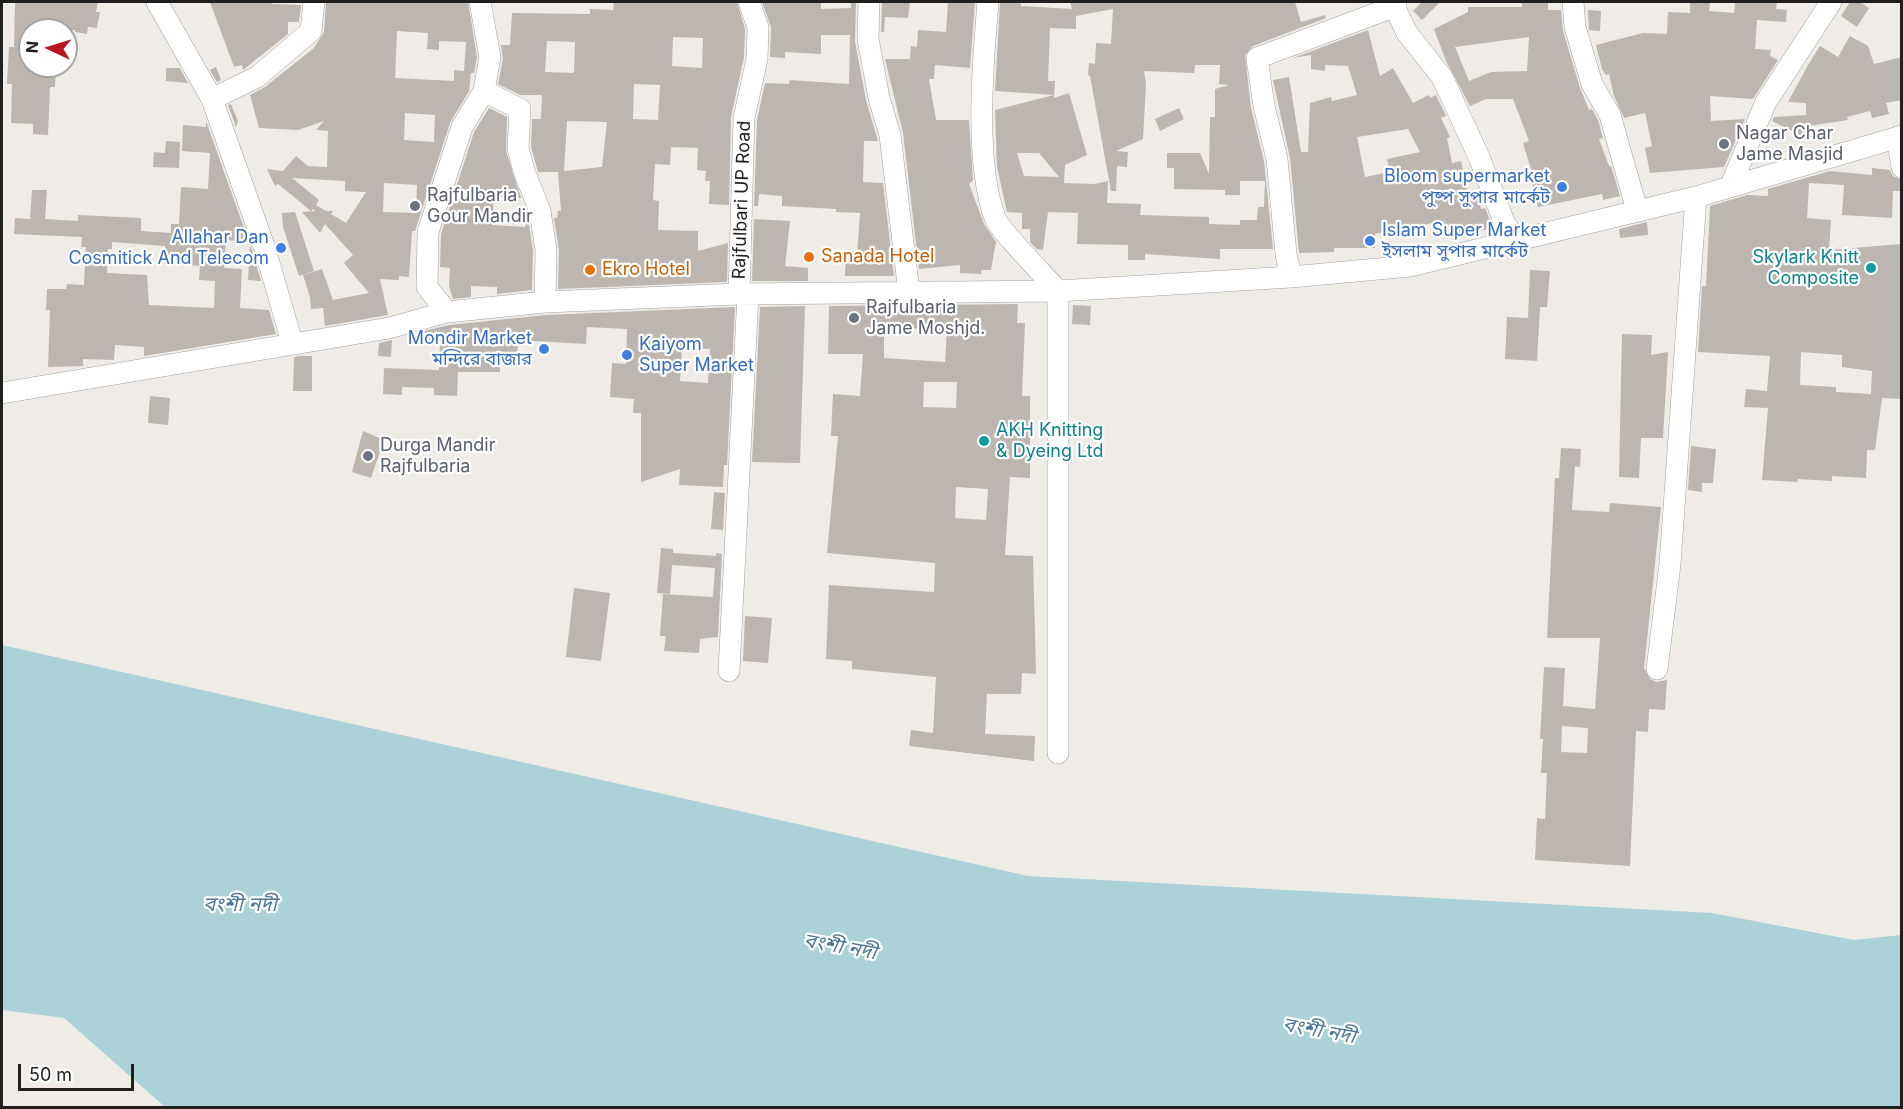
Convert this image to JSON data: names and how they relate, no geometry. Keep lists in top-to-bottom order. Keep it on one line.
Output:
{"streets":{"street":["Rajfulbari UP Road"]},"water":["বংশী নদী"],"places":["Nagar Char Jame Masjid","Bloom supermarket পুষ্প সুপার মার্কেট","Rajfulbaria Gour Mandir","Islam Super Market ইসলাম সুপার মার্কেট","Allahar Dan Cosmitick And Telecom","Sanada Hotel","Skylark Knitt Composite","Ekro Hotel","Rajfulbaria Jame Moshjd.","Mondir Market মন্দিরে বাজার","Kaiyom Super Market","AKH Knitting & Dyeing Ltd","Durga Mandir Rajfulbaria"],"scale_bar":"50 m","north":"left"}
